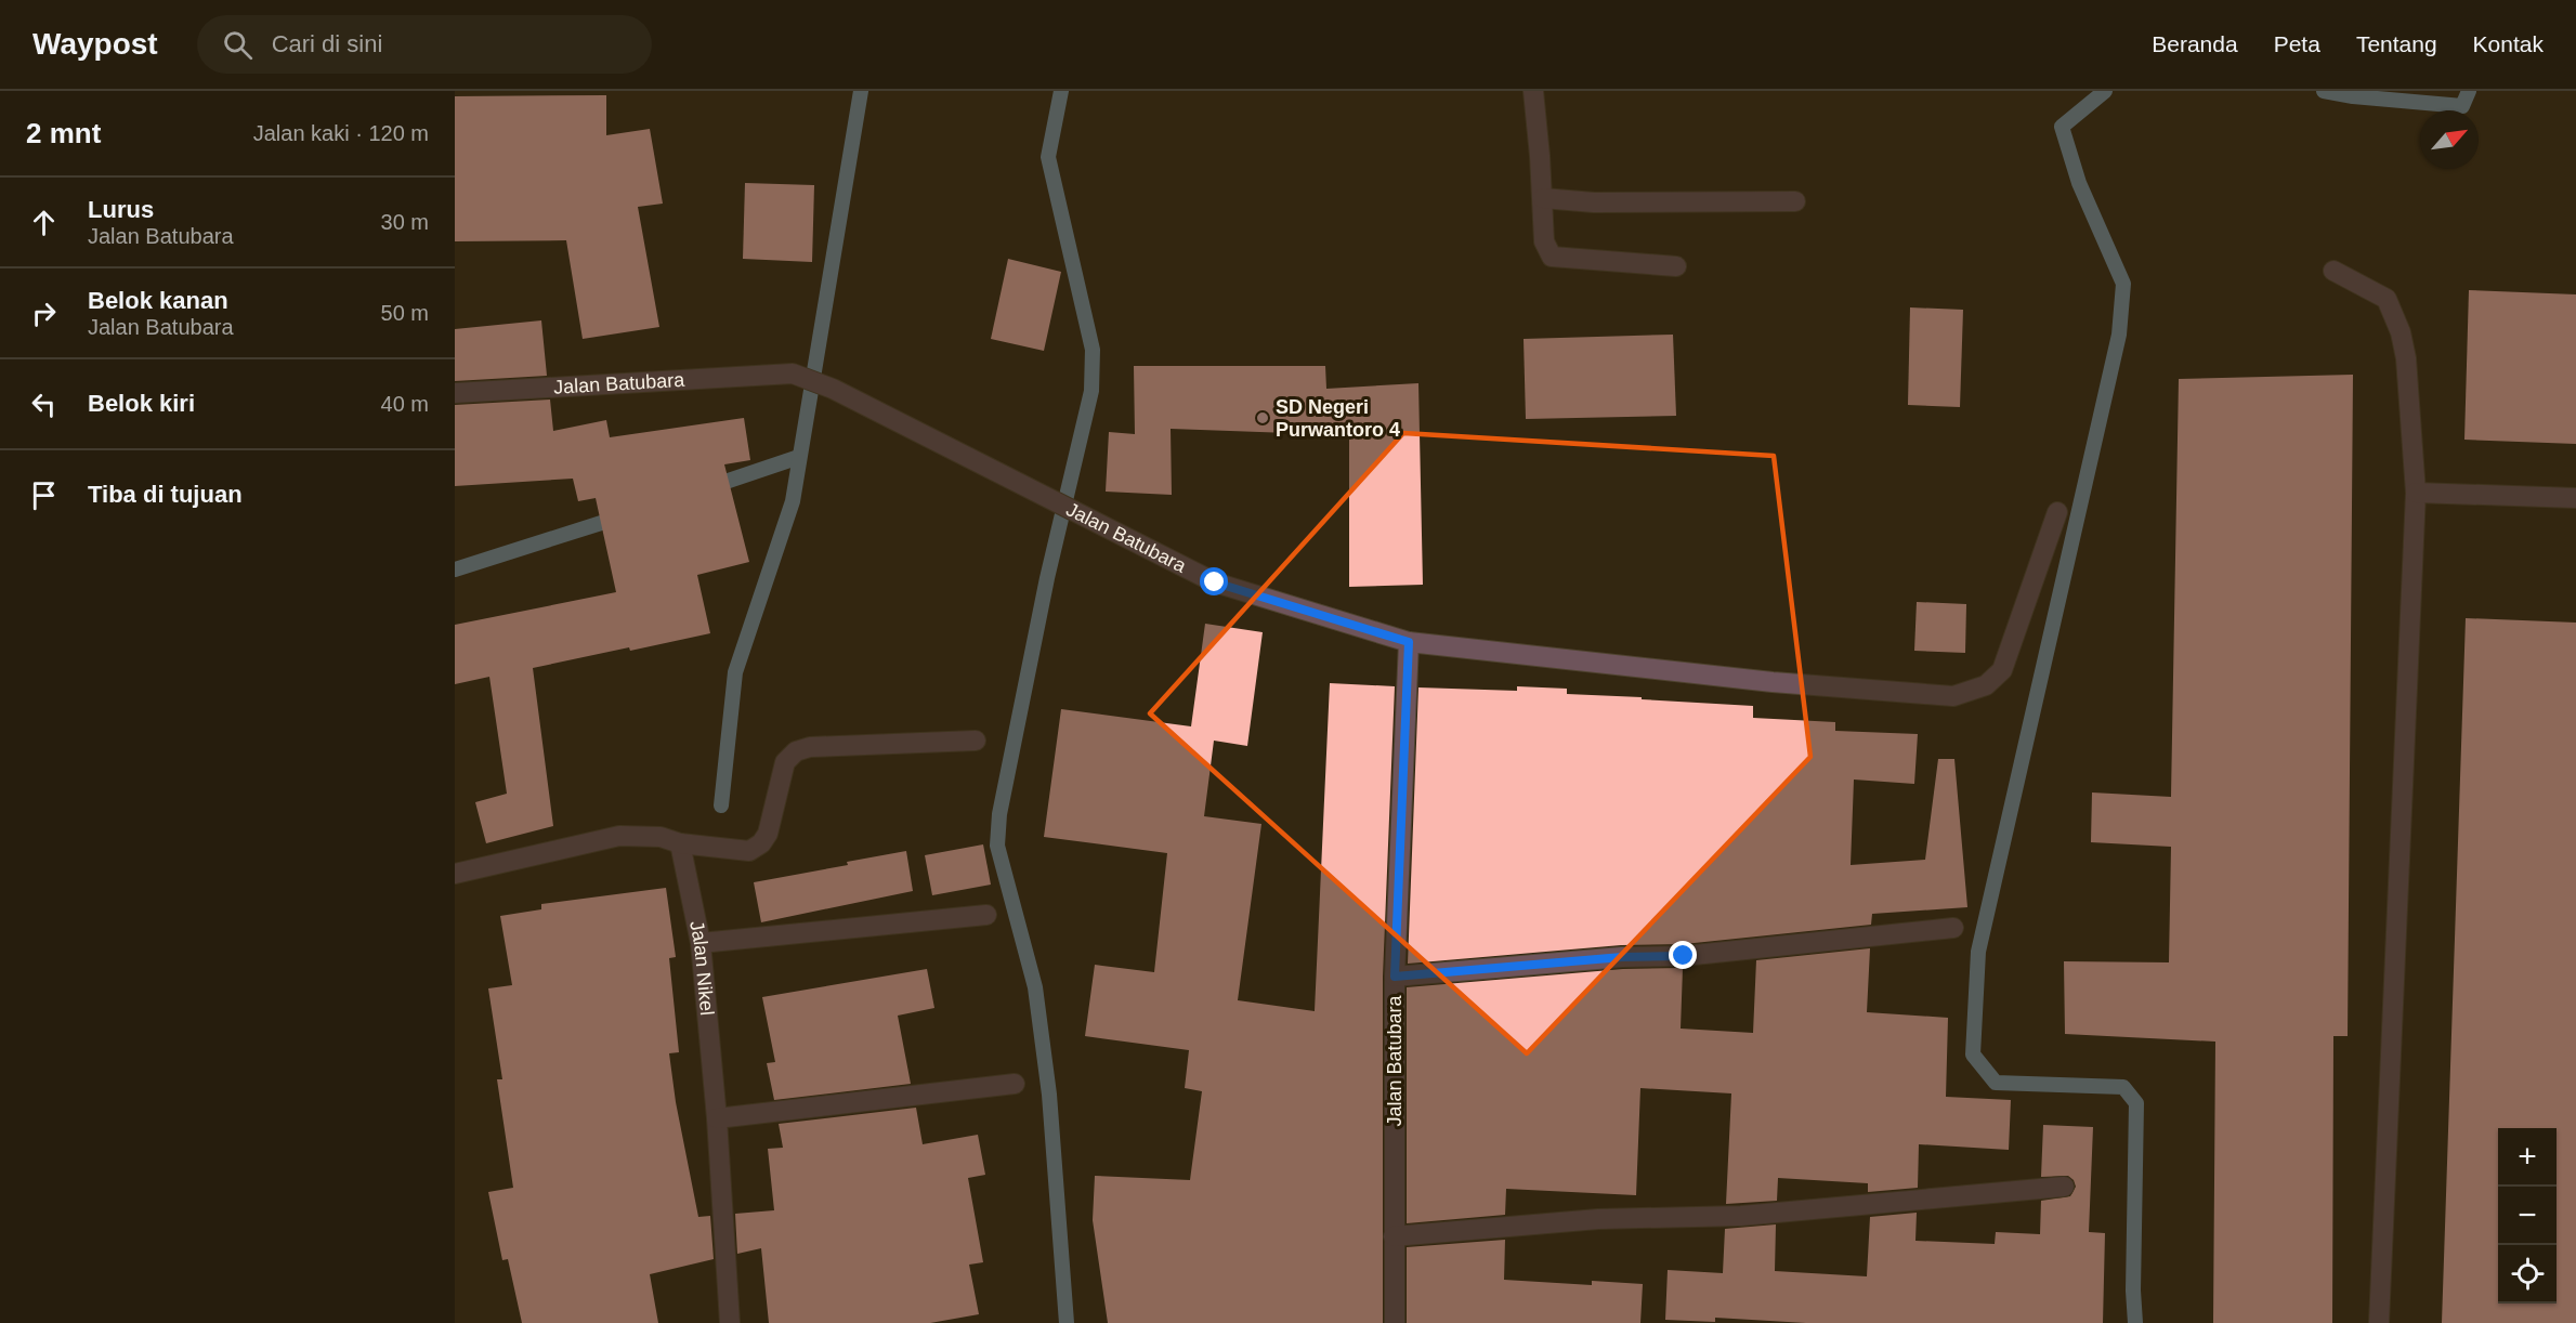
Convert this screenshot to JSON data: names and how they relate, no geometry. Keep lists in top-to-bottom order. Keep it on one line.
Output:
{"streets":{"street":["Jalan Batubara","Jalan Nikel"]},"places":["SD Negeri Purwantoro 4"],"north":"top right","page":{"header":"Waypost","search":"Cari di sini","nav":["Beranda","Peta","Tentang","Kontak"],"heading":["2 mnt","Jalan kaki · 120 m"],"list":[["Lurus","Jalan Batubara","30 m"],["Belok kanan","Jalan Batubara","50 m"],["Belok kiri","40 m"],"Tiba di tujuan"],"map_buttons":["+","−"]}}
